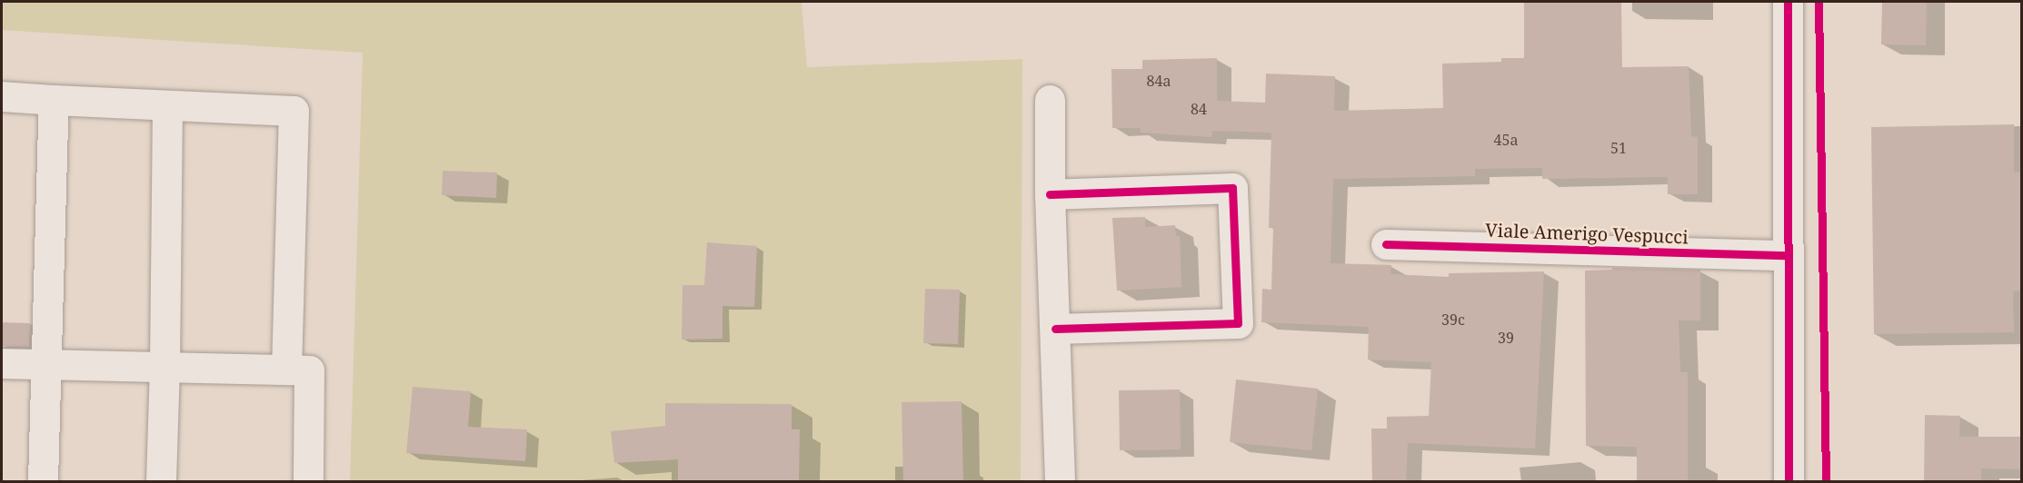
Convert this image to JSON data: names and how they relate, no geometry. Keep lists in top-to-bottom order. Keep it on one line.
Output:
{"streets":{"street":["Viale Amerigo Vespucci"]},"house_numbers":["84a","84","45a","51","39c","39"]}
